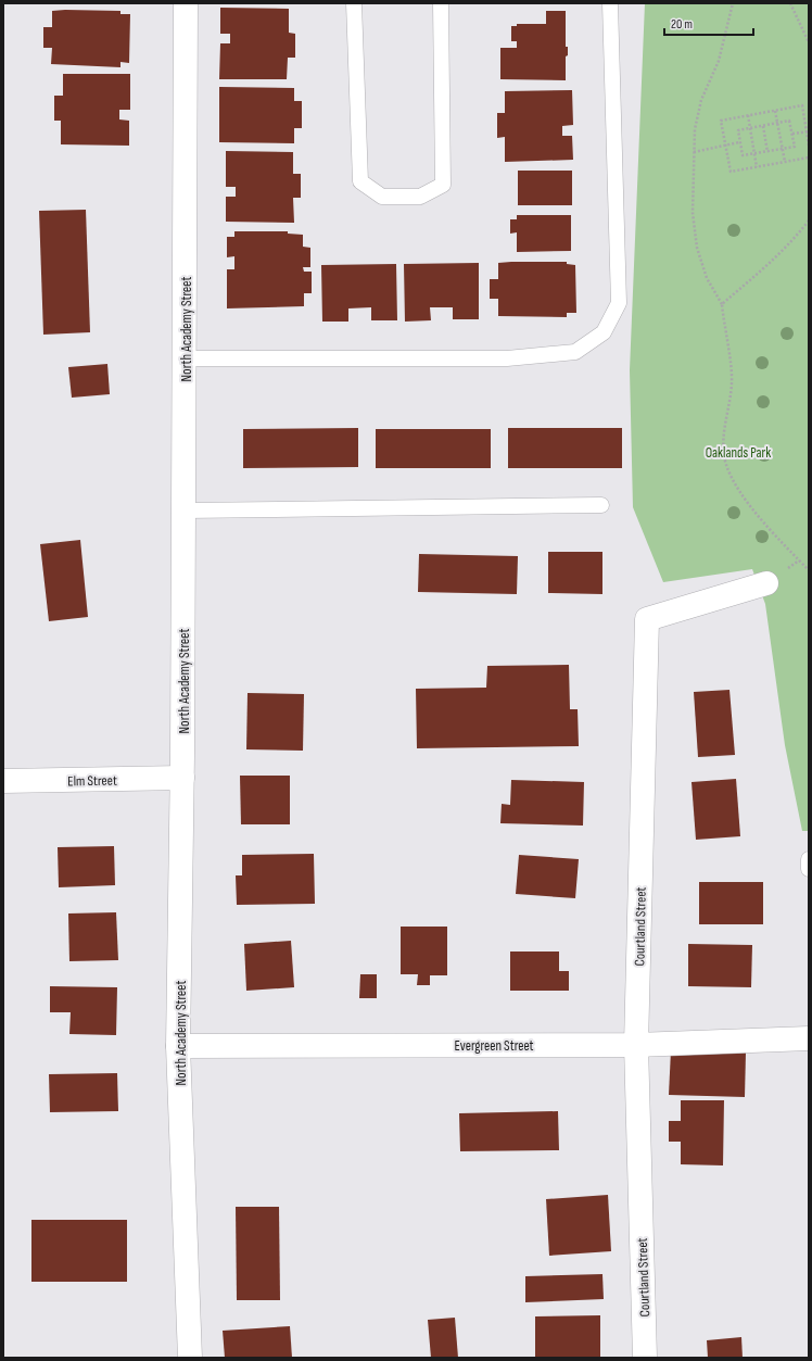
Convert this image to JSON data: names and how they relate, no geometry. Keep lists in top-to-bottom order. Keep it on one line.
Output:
{"streets":{"street":["North Academy Street","Elm Street","Courtland Street","Evergreen Street"]},"crossings":[["North Academy Street","Elm Street"],["North Academy Street","Evergreen Street"],["Courtland Street","Evergreen Street"]],"parks":["Oaklands Park"],"scale_bar":"20 m"}
